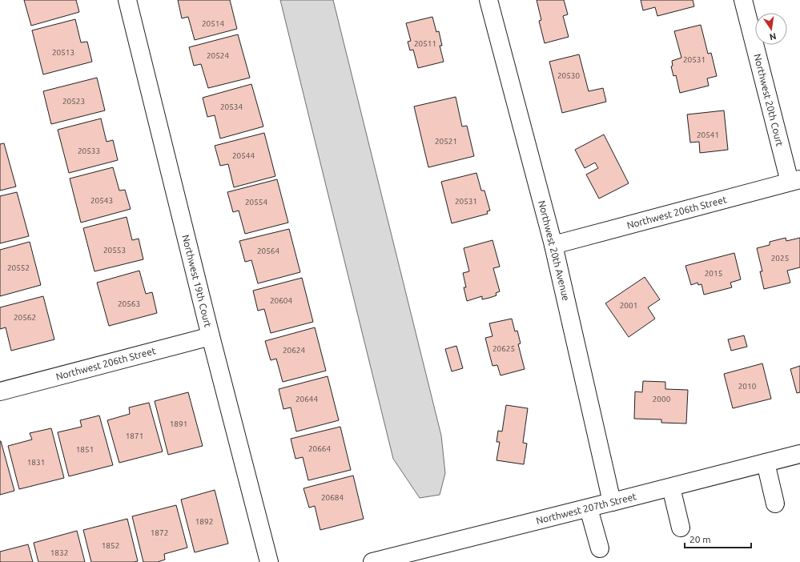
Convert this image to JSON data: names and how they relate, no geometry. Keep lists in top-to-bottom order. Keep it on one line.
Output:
{"streets":{"street":["Northwest 20th Court","Northwest 206th Street","Northwest 20th Avenue","Northwest 19th Court","Northwest 207th Street"]},"crossings":[["Northwest 20th Court","Northwest 206th Street"],["Northwest 206th Street","Northwest 20th Avenue"],["Northwest 206th Street","Northwest 19th Court"],["Northwest 20th Avenue","Northwest 207th Street"]],"house_numbers":["20514","20511","20513","20524","20531","20530","20523","20534","20541","20521","20533","20544","20543","20531","20554","20553","20564","2025","20552","2015","20604","20563","2001","20562","20625","20624","2010","20644","2000","1891","1871","20664","1851","1831","20684","1892","1872","1852","1832"],"scale_bar":"20 m","north":"bottom"}
